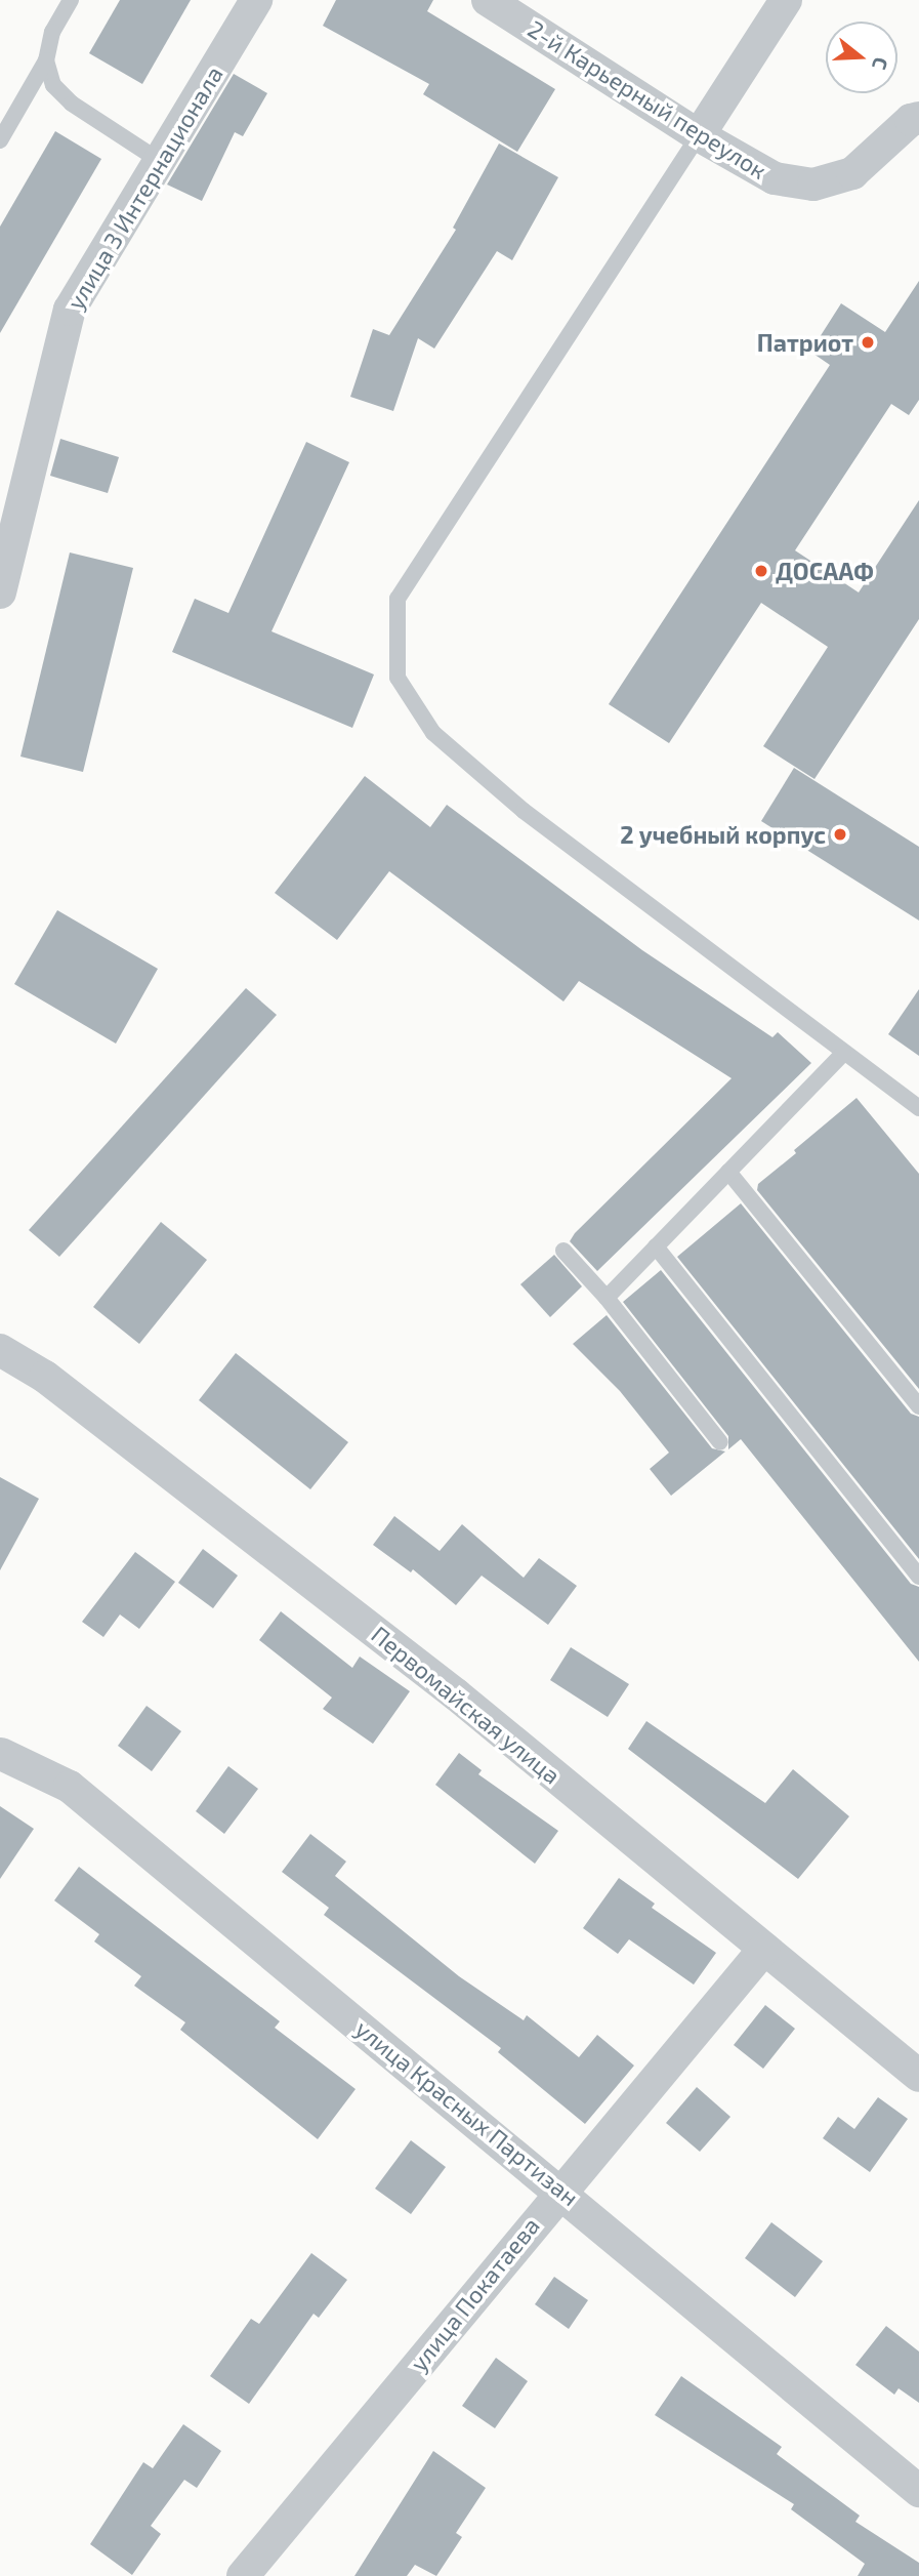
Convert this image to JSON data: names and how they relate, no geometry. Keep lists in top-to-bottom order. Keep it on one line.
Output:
{"streets":{"street":["2-й Карьерный переулок","улица 3 Интернационала","Первомайская улица","улица Красных Партизан","улица Покатаева"]},"crossings":[["Первомайская улица","улица Покатаева"],["улица Красных Партизан","улица Покатаева"]],"places":["Патриот","ДОСААФ","2 учебный корпус"],"north":"right"}
